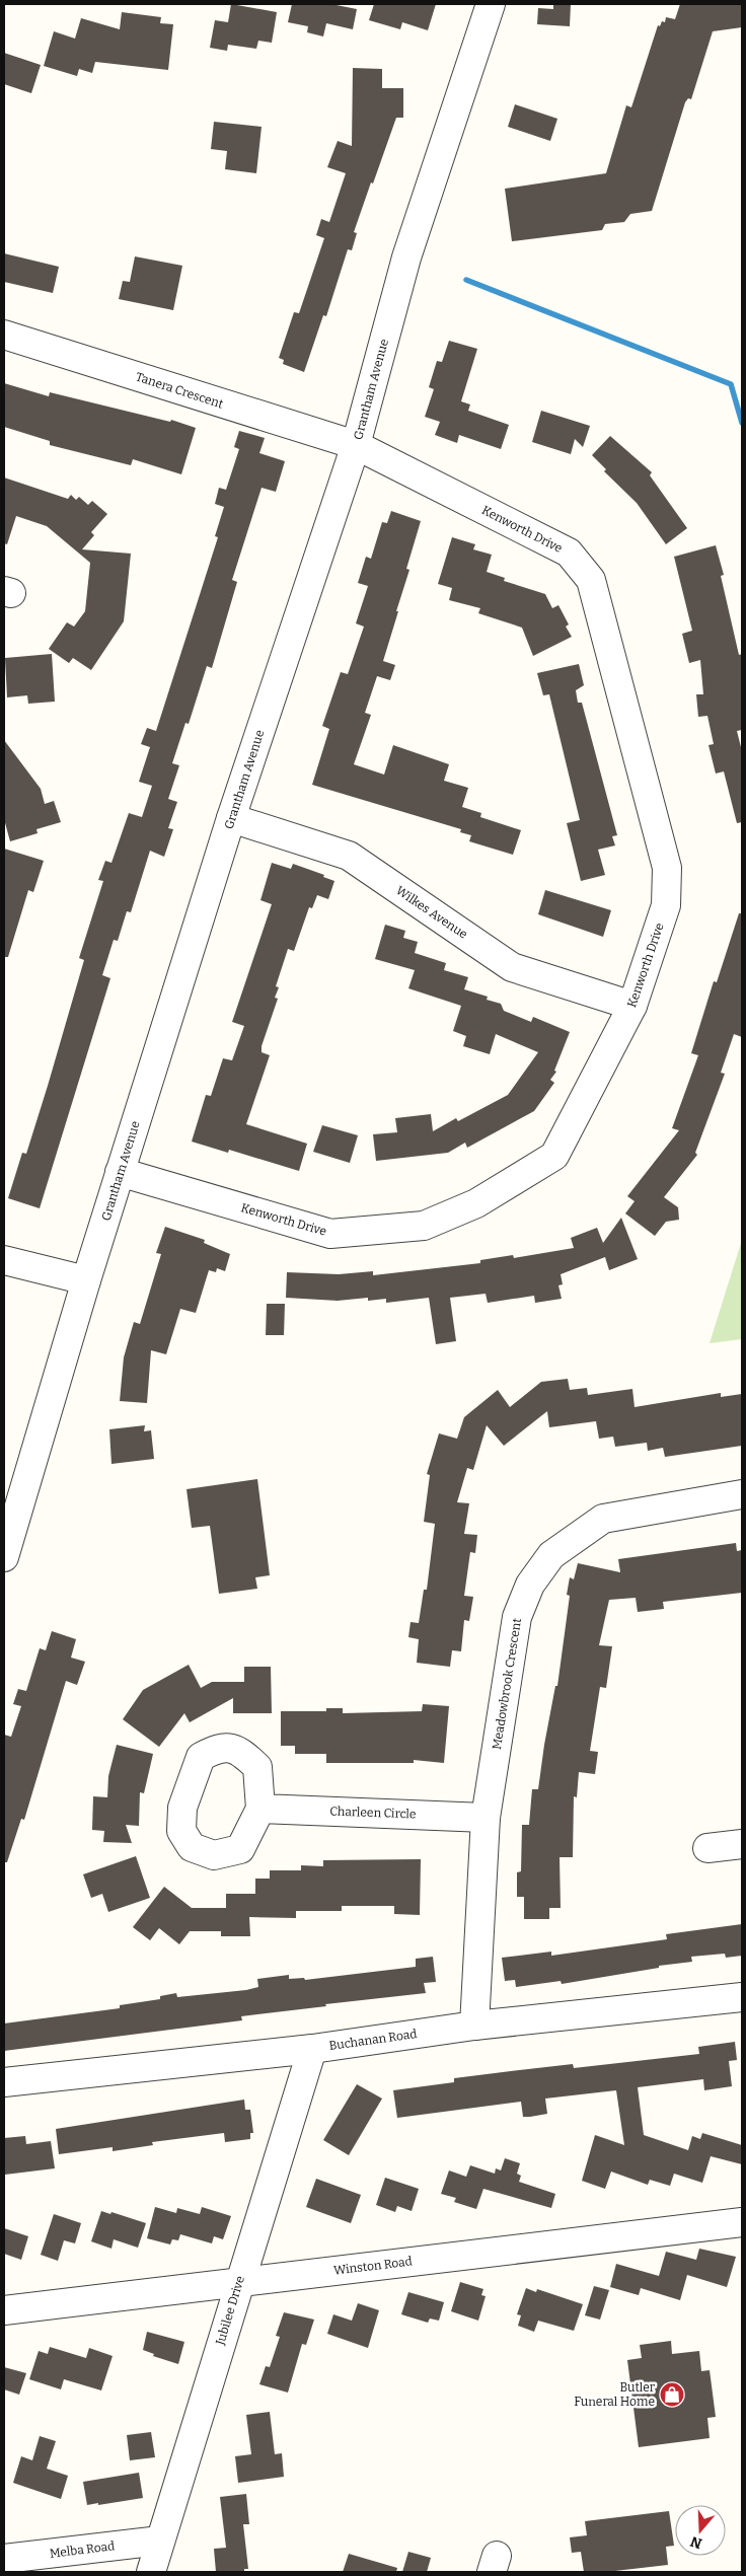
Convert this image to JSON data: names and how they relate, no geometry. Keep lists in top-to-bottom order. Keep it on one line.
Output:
{"streets":{"street":["Grantham Avenue","Tanera Crescent","Kenworth Drive","Wilkes Avenue","Meadowbrook Crescent","Charleen Circle","Buchanan Road","Winston Road","Jubilee Drive","Melba Road"]},"crossings":[["Grantham Avenue","Tanera Crescent"],["Grantham Avenue","Kenworth Drive"],["Grantham Avenue","Wilkes Avenue"],["Tanera Crescent","Kenworth Drive"],["Kenworth Drive","Wilkes Avenue"],["Meadowbrook Crescent","Charleen Circle"],["Meadowbrook Crescent","Buchanan Road"],["Buchanan Road","Jubilee Drive"],["Winston Road","Jubilee Drive"],["Jubilee Drive","Melba Road"]],"places":{"shop":["Butler Funeral Home"]},"north":"bottom"}
